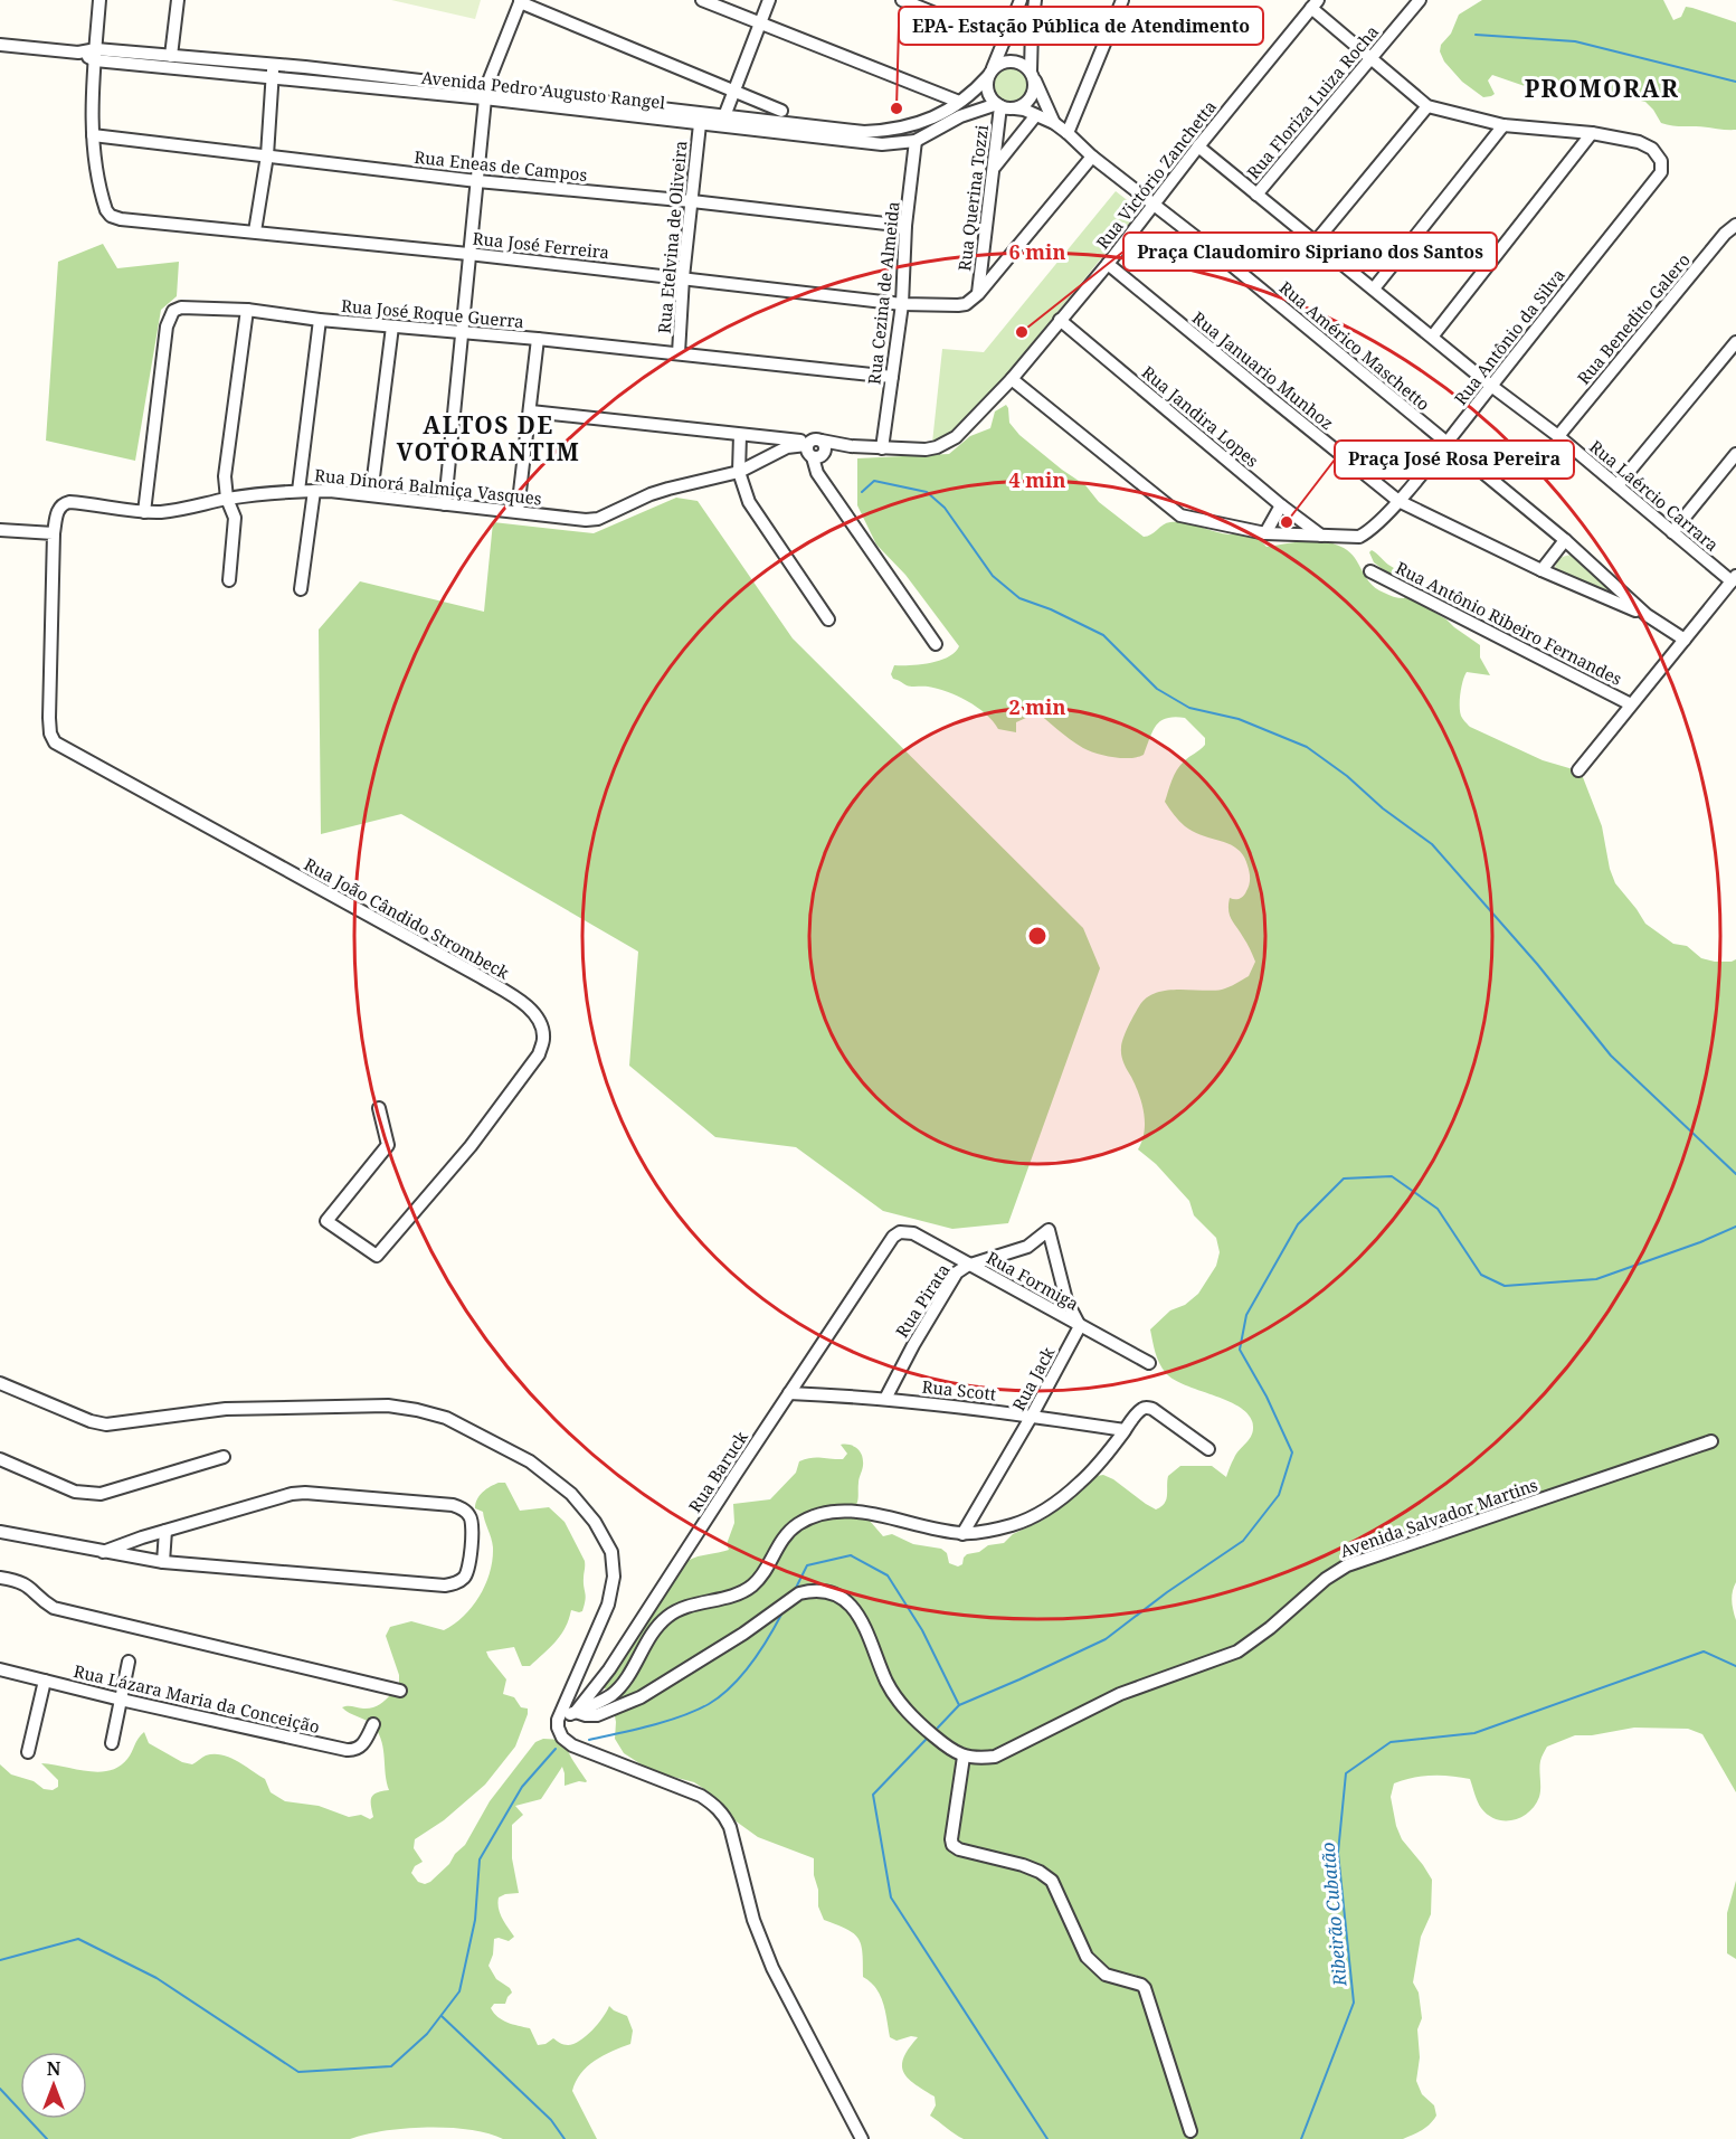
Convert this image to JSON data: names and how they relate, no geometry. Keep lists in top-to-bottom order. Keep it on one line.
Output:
{"streets":{"street":["Avenida Pedro Augusto Rangel","Rua Floriza Luiza Rocha","Rua Eneas de Campos","Rua Victório Zanchetta","Rua Querina Tozzi","Rua Etelvina de Oliveira","Rua José Ferreira","Rua Cezina de Almeida","Rua José Roque Guerra","Rua Benedito Galero","Rua Antônio da Silva","Rua Américo Maschetto","Rua Januario Munhoz","Rua Jandira Lopes","Rua Dinorá Balmiça Vasques","Rua Laércio Carrara","Rua Antônio Ribeiro Fernandes","Rua João Cândido Strombeck","Rua Formiga","Rua Pirata","Rua Jack","Rua Scott","Rua Baruck","Avenida Salvador Martins","Rua Lázara Maria da Conceição"]},"crossings":[["Avenida Pedro Augusto Rangel","Rua Querina Tozzi"],["Avenida Pedro Augusto Rangel","Rua Etelvina de Oliveira"],["Avenida Pedro Augusto Rangel","Rua Cezina de Almeida"],["Avenida Pedro Augusto Rangel","Rua Américo Maschetto"],["Rua Floriza Luiza Rocha","Rua Laércio Carrara"],["Rua Eneas de Campos","Rua Etelvina de Oliveira"],["Rua Eneas de Campos","Rua José Ferreira"],["Rua Eneas de Campos","Rua Cezina de Almeida"],["Rua Victório Zanchetta","Rua Cezina de Almeida"],["Rua Victório Zanchetta","Rua Américo Maschetto"],["Rua Victório Zanchetta","Rua Januario Munhoz"],["Rua Victório Zanchetta","Rua Jandira Lopes"],["Rua Victório Zanchetta","Rua Dinorá Balmiça Vasques"],["Rua Victório Zanchetta","Rua Laércio Carrara"],["Rua Querina Tozzi","Rua José Ferreira"],["Rua Querina Tozzi","Rua Américo Maschetto"],["Rua Etelvina de Oliveira","Rua José Ferreira"],["Rua Etelvina de Oliveira","Rua José Roque Guerra"],["Rua José Ferreira","Rua Cezina de Almeida"],["Rua Cezina de Almeida","Rua José Roque Guerra"],["Rua José Roque Guerra","Rua Dinorá Balmiça Vasques"],["Rua Benedito Galero","Rua Laércio Carrara"],["Rua Antônio da Silva","Rua Américo Maschetto"],["Rua Antônio da Silva","Rua Januario Munhoz"],["Rua Antônio da Silva","Rua Jandira Lopes"],["Rua Antônio da Silva","Rua Laércio Carrara"],["Rua Américo Maschetto","Rua Januario Munhoz"],["Rua Dinorá Balmiça Vasques","Rua João Cândido Strombeck"],["Rua Formiga","Rua Pirata"],["Rua Formiga","Rua Jack"],["Rua Formiga","Rua Baruck"],["Rua Pirata","Rua Jack"],["Rua Pirata","Rua Scott"],["Rua Jack","Rua Scott"],["Rua Scott","Rua Baruck"]],"districts":["PROMORAR","ALTOS DE VOTORANTIM"],"water":["Ribeirão Cubatão"],"places":["EPA- Estação Pública de Atendimento","Praça Claudomiro Sipriano dos Santos","Praça José Rosa Pereira"],"north":"top","rings":["6 min","4 min","2 min"]}
